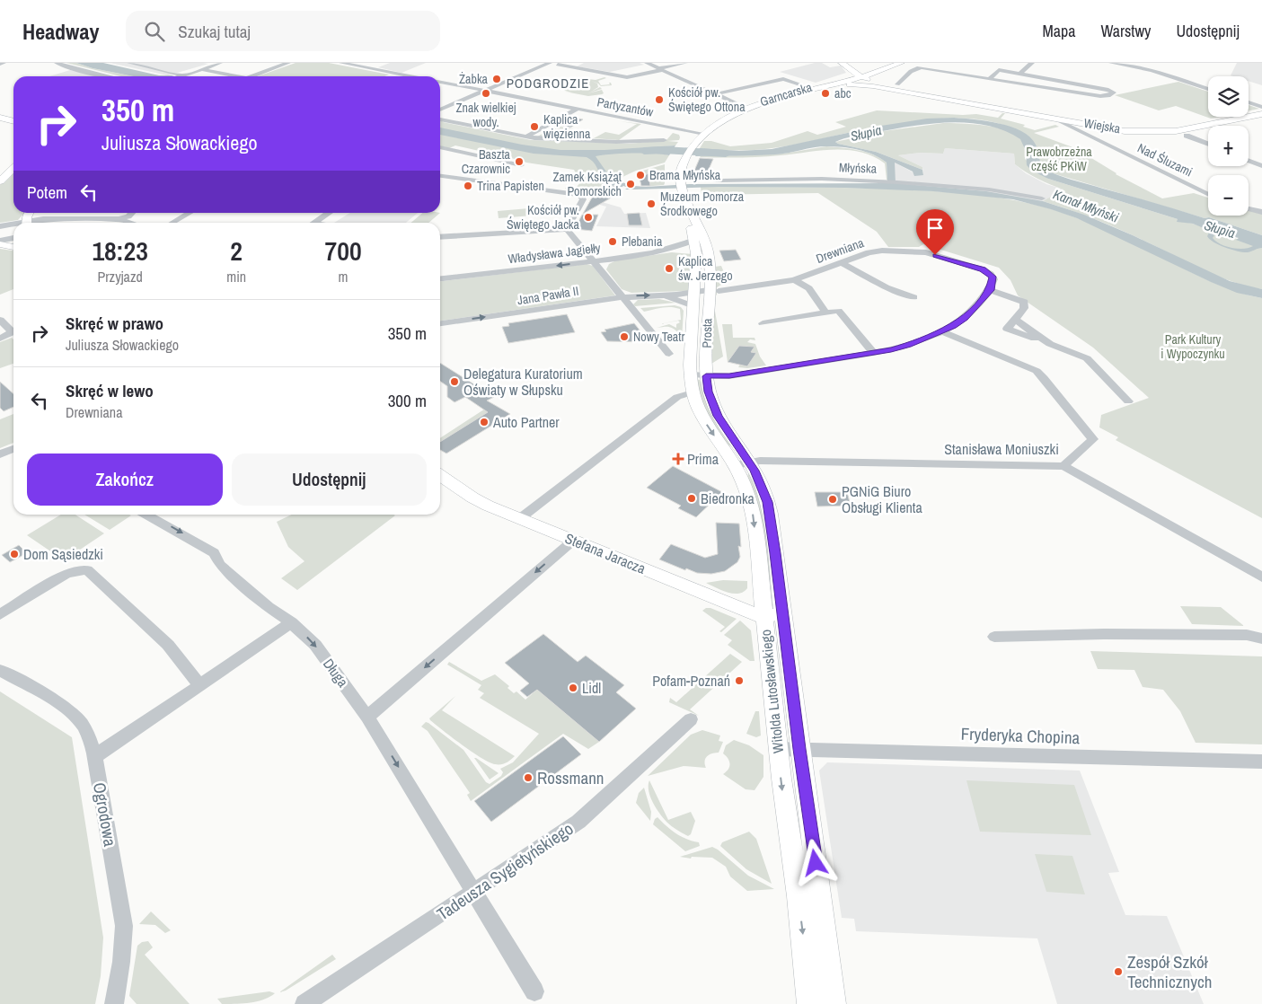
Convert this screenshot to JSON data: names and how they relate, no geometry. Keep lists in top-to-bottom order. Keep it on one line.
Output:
{"streets":{"main road":["Garncarska","Wiejska","Prosta","Stefana Jaracza","Witolda Lutosławskiego"],"street":["Partyzantów","Nad Śluzami","Młyńska","Drewniana","Władysława Jagiełły","Jana Pawła II","Stanisława Moniuszki","Długa","Fryderyka Chopina","Ogrodowa","Tadeusza Sygietyńskiego"]},"crossings":[["Garncarska","Partyzantów"],["Garncarska","Wiejska"],["Wiejska","Nad Śluzami"],["Młyńska","Prosta"],["Drewniana","Jana Pawła II"],["Drewniana","Prosta"],["Władysława Jagiełły","Prosta"],["Jana Pawła II","Prosta"],["Prosta","Witolda Lutosławskiego"],["Stanisława Moniuszki","Witolda Lutosławskiego"],["Stefana Jaracza","Witolda Lutosławskiego"],["Długa","Tadeusza Sygietyńskiego"],["Witolda Lutosławskiego","Fryderyka Chopina"]],"one_way":["Długa"],"districts":["PODGRODZIE"],"water":["Słupia","Kanał Młyński"],"parks":["Prawobrzeżna część PKiW","Park Kultury i Wypoczynku"],"places":{"other":["Żabka","Znak wielkiej wody.","abc","Kościół pw. Świętego Ottona","Kaplica więzienna","Baszta Czarownic","Brama Młyńska","Zamek Książąt Pomorskich","Trina Papisten","Muzeum Pomorza Środkowego","Kościół pw. Świętego Jacka","Plebania","Kaplica św. Jerzego","Nowy Teatr","Delegatura Kuratorium Oświaty w Słupsku","Auto Partner","Biedronka","PGNiG Biuro Obsługi Klienta","Dom Sąsiedzki","Pofam-Poznań","Lidl","Rossmann","Zespół Szkół Technicznych"],"health":["Prima"]},"page":{"header":"Headway","search":"Szukaj tutaj","nav":["Mapa","Warstwy","Udostępnij"],"map_buttons":["+","−"],"turn":["350 m","Juliusza Słowackiego"],"then":"Potem","eta":["18:23","Przyjazd","2","min","700","m"],"list":[{"name":"Skręć w prawo","note":"Juliusza Słowackiego","value":"350 m"},{"name":"Skręć w lewo","note":"Drewniana","value":"300 m"}],"buttons":["Zakończ","Udostępnij"]}}
